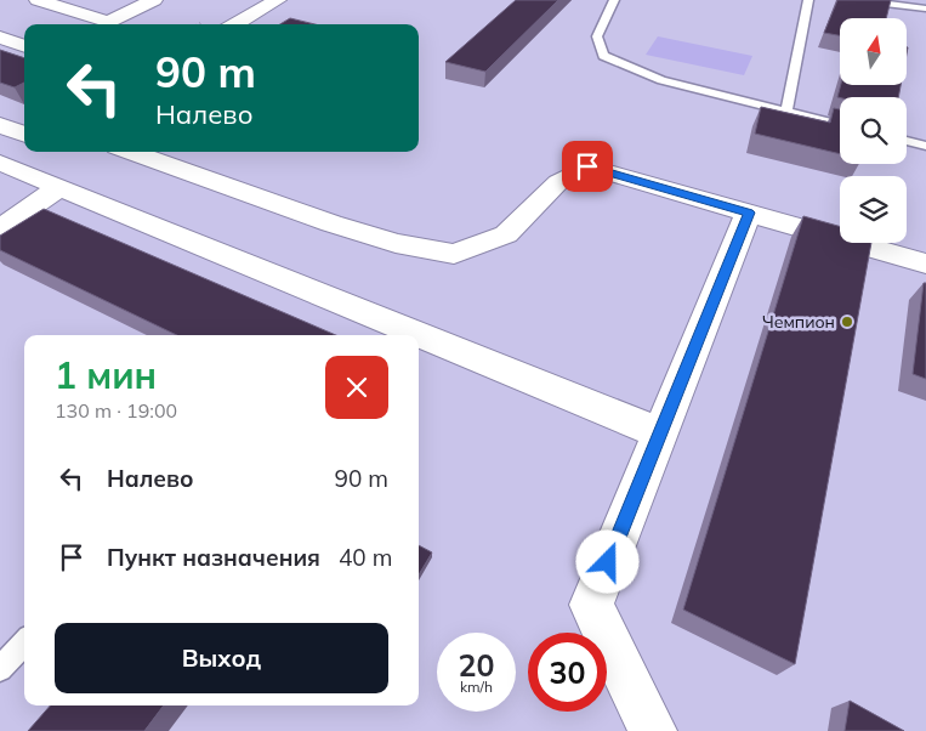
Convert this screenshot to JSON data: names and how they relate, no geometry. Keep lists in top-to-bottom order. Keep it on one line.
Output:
{"places":["Чемпион"],"north":"top","page":{"turn":["90 m","Налево"],"heading":["1 мин","130 m · 19:00"],"list":[{"name":"Налево","value":"90 m"},{"name":"Пункт назначения","value":"40 m"}],"buttons":"Выход","speed":"20 km/h","limit":"30"}}
